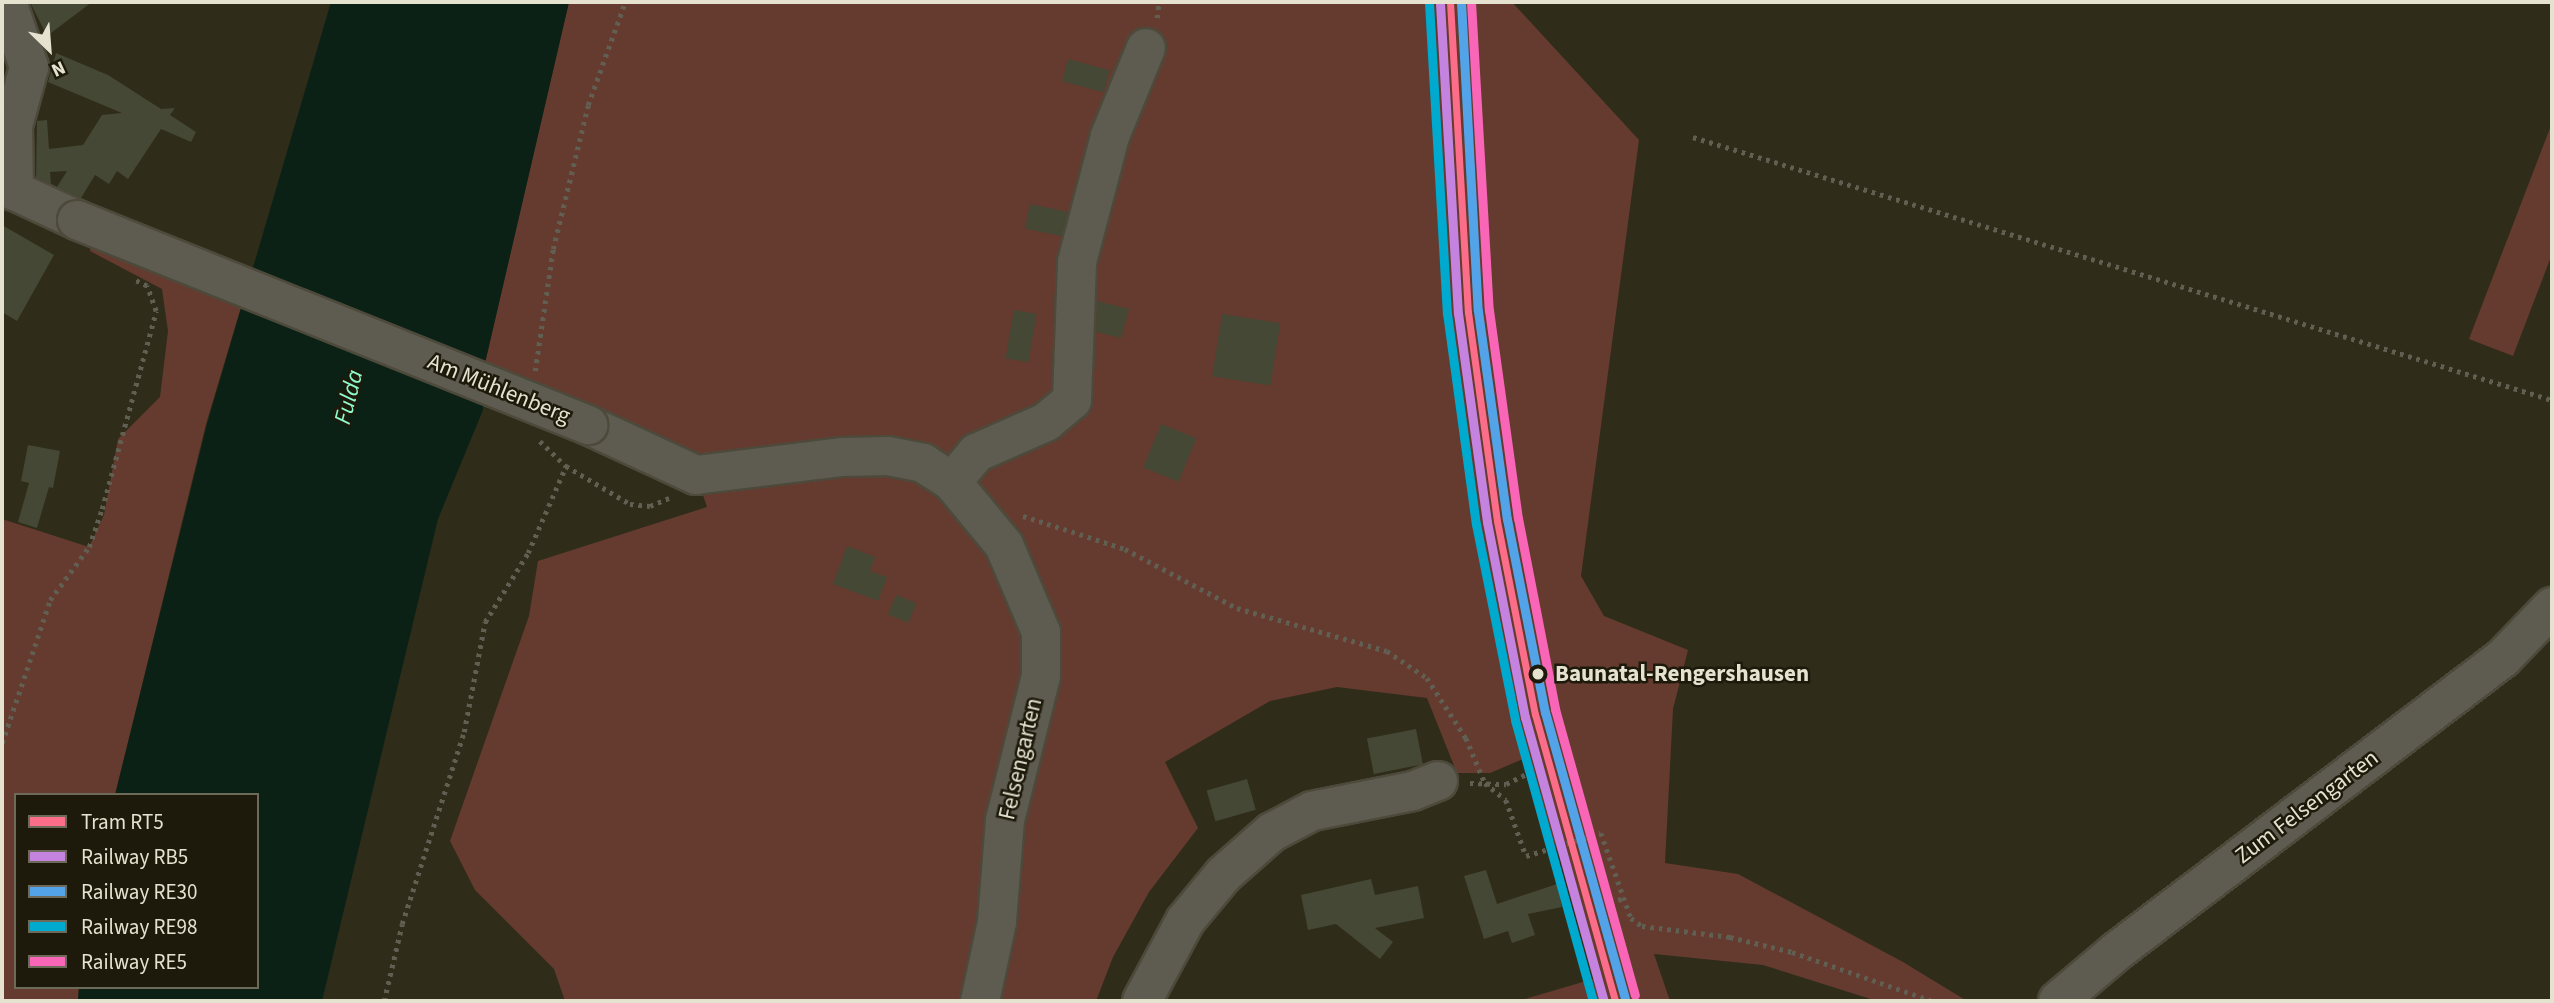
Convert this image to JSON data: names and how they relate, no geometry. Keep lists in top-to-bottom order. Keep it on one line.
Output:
{"streets":{"street":["Am Mühlenberg","Felsengarten","Zum Felsengarten"]},"water":["Fulda"],"places":["Baunatal-Rengershausen"],"lines":["tram line RT5","rail line RE30","rail line RE5","rail line RB5","rail line RE98"],"legend":["Tram RT5","Railway RB5","Railway RE30","Railway RE98","Railway RE5"],"north":"bottom right"}
